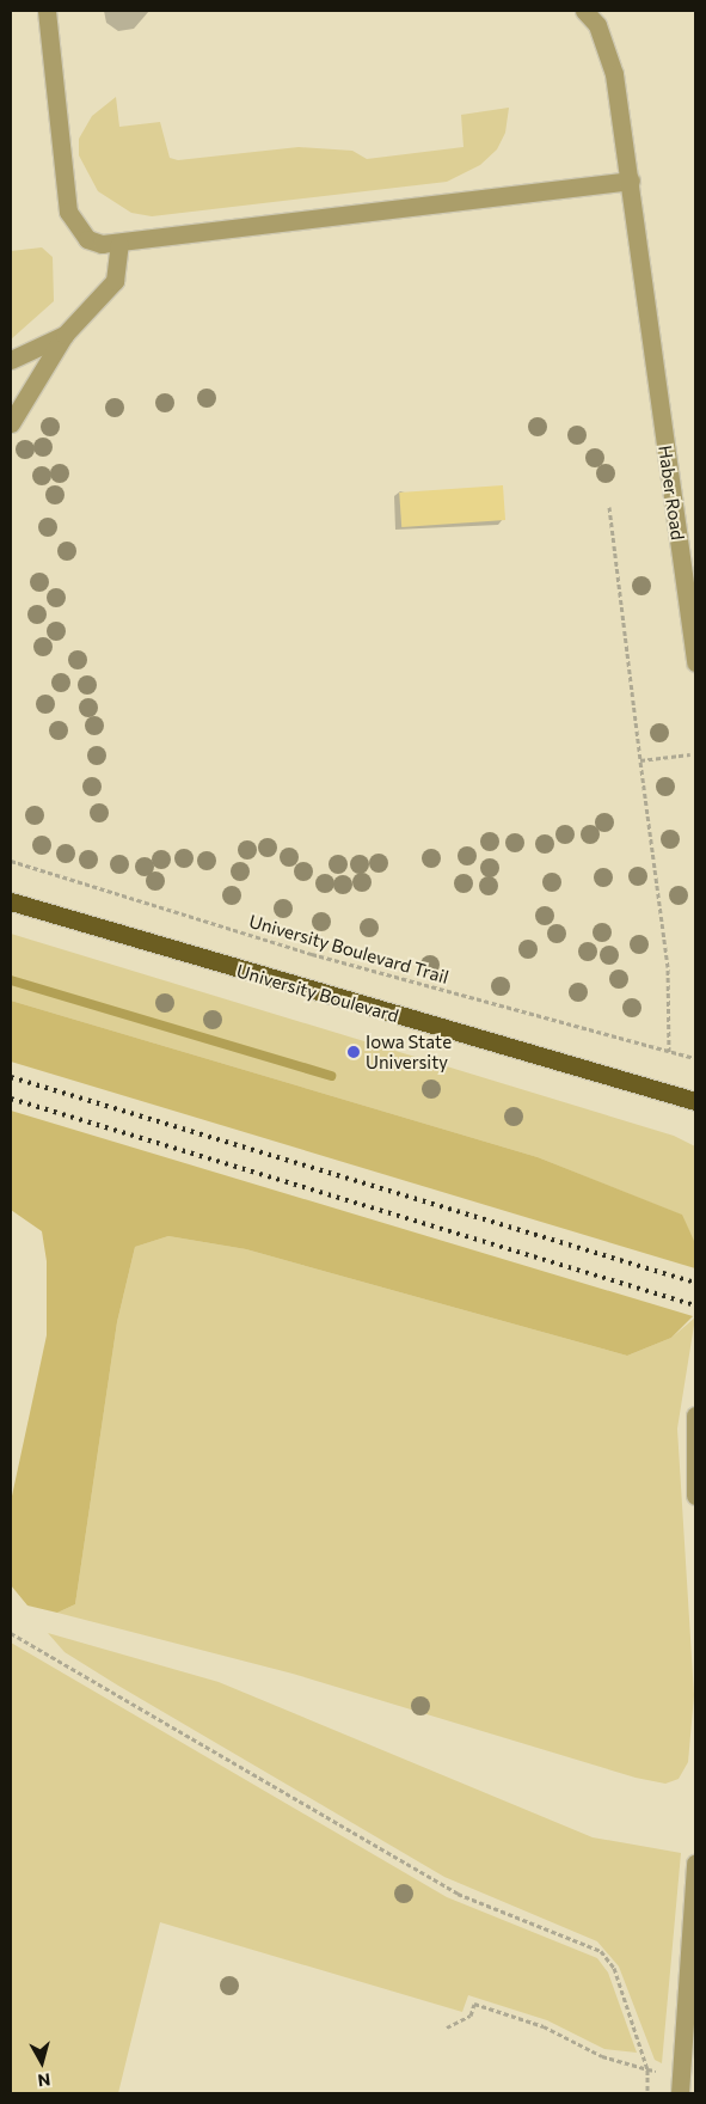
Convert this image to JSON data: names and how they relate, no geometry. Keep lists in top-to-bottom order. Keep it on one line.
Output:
{"streets":{"main road":["University Boulevard"],"street":["Haber Road"],"path":["University Boulevard Trail"]},"places":["Iowa State University"],"north":"bottom"}
